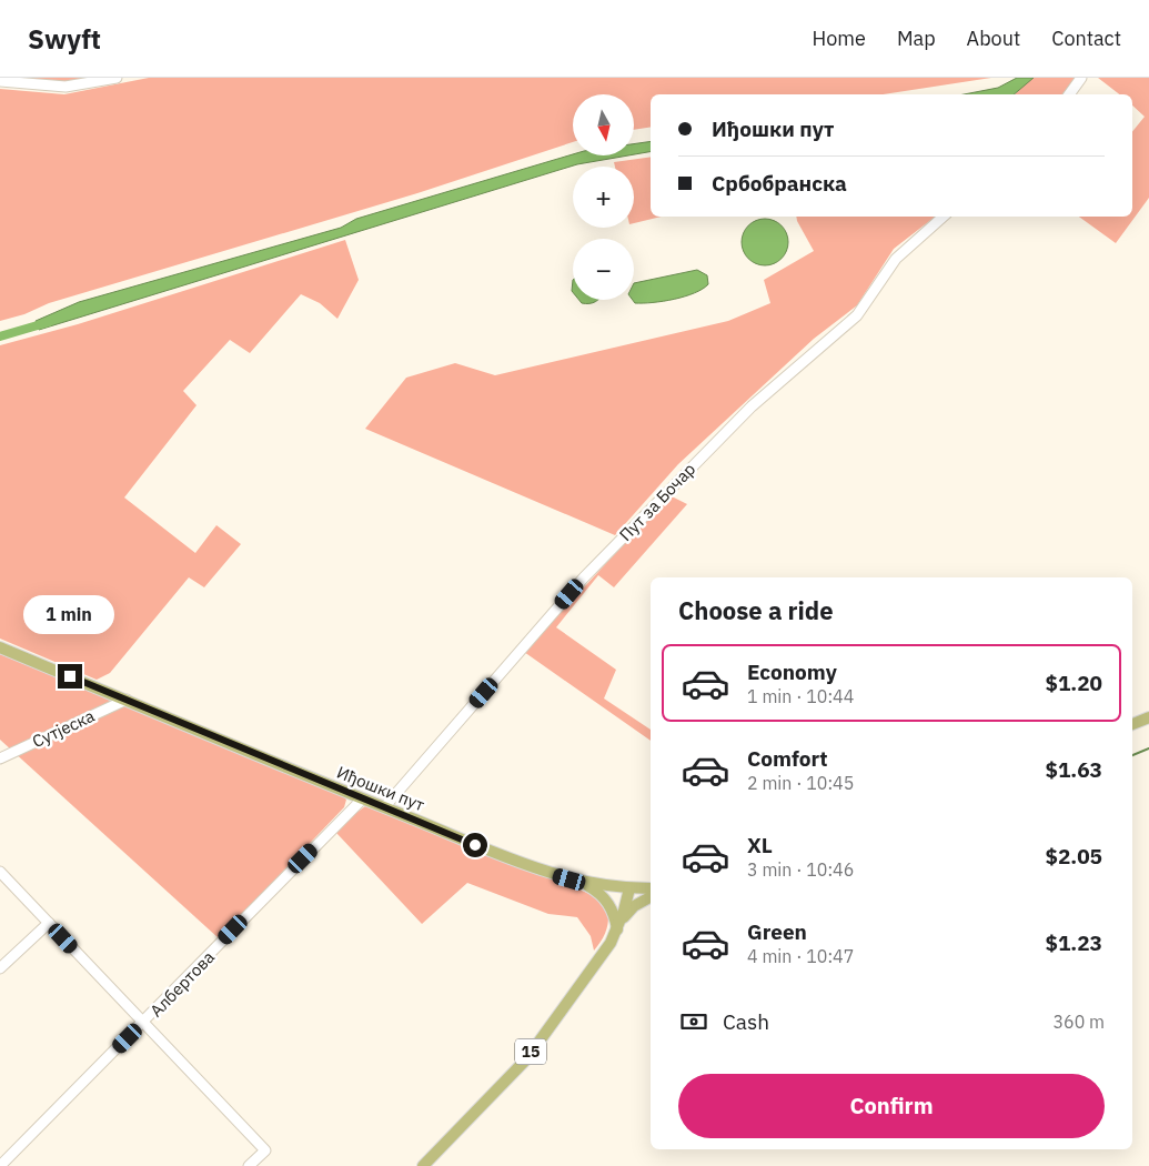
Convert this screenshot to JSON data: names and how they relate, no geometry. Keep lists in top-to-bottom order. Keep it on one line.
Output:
{"streets":{"main road":["Иђошки пут","15"],"street":["Пут за Бочар","Сутјеска","Албертова"]},"crossings":[["Пут за Бочар","Иђошки пут"],["Сутјеска","Иђошки пут"],["Иђошки пут","Албертова"],["Иђошки пут","15"]],"north":"bottom","page":{"header":"Swyft","nav":["Home","Map","About","Contact"],"map_buttons":["+","−"],"banner":["Иђошки пут","Србобранска"],"heading":"Choose a ride","bubble":"1 min","list":[{"name":"Economy","note":"1 min · 10:44","value":"$1.20"},{"name":"Comfort","note":"2 min · 10:45","value":"$1.63"},{"name":"XL","note":"3 min · 10:46","value":"$2.05"},{"name":"Green","note":"4 min · 10:47","value":"$1.23"}],"pay":["Cash","360 m"],"buttons":"Confirm"}}
